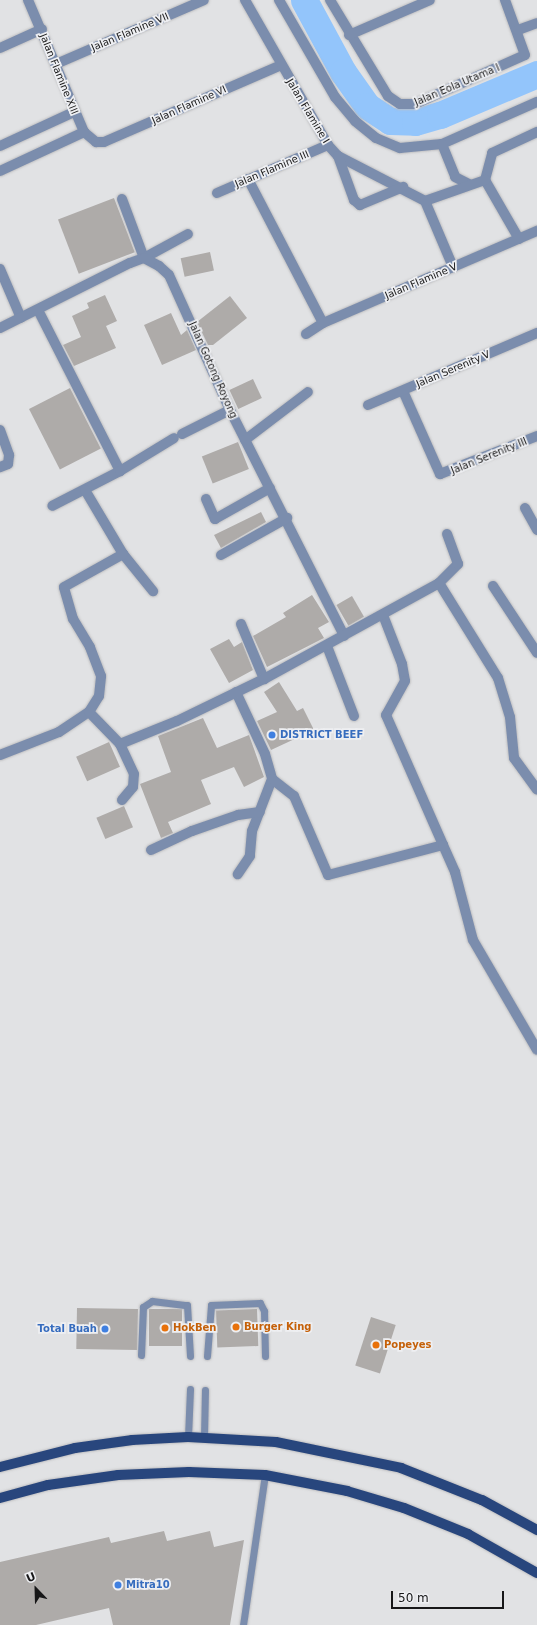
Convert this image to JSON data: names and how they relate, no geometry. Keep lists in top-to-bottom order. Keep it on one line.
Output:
{"streets":{"street":["Jalan Flamine VII","Jalan Flamine XIII","Jalan Eola Utama I","Jalan Flamine VI","Jalan Flamine I","Jalan Flamine III","Jalan Flamine V","Jalan Serenity V","Jalan Gotong Royong","Jalan Serenity III"]},"crossings":[["Jalan Flamine VII","Jalan Flamine XIII"],["Jalan Flamine XIII","Jalan Flamine VI"],["Jalan Flamine VI","Jalan Flamine I"],["Jalan Flamine I","Jalan Flamine III"],["Jalan Serenity V","Jalan Serenity III"]],"places":["DISTRICT BEEF","Burger King","HokBen","Total Buah","Popeyes","Mitra10"],"scale_bar":"50 m","north":"top left"}
